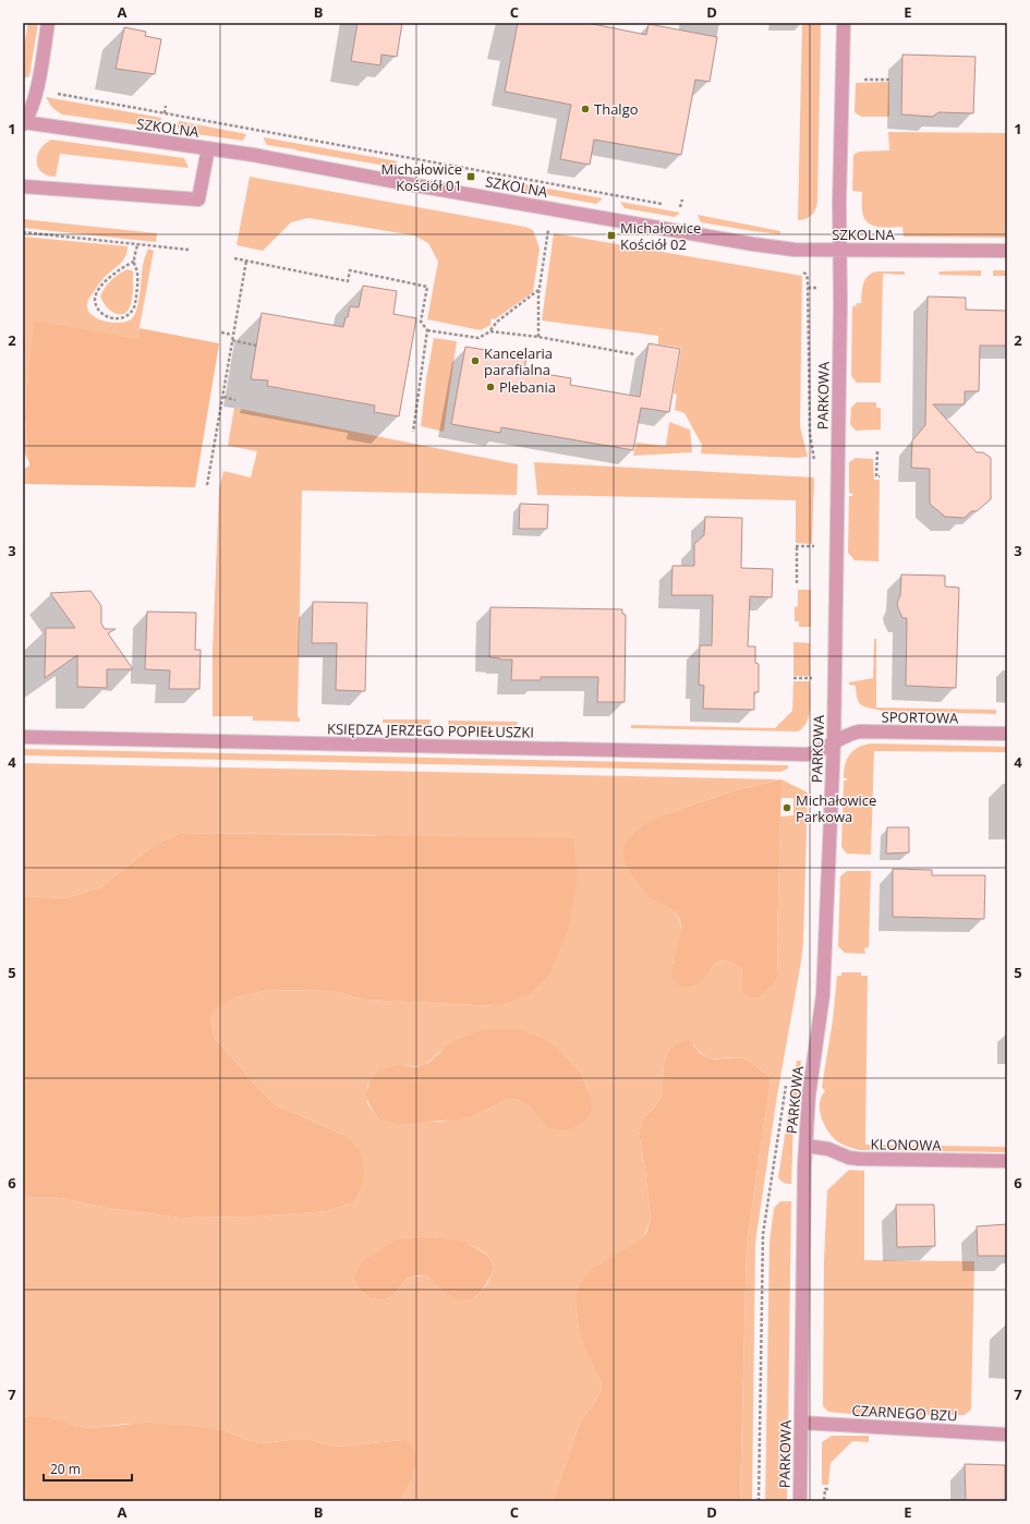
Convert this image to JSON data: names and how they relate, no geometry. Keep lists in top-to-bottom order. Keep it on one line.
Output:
{"streets":{"street":["SZKOLNA","PARKOWA","SPORTOWA","KSIĘDZA JERZEGO POPIEŁUSZKI","KLONOWA","CZARNEGO BZU"]},"crossings":[["SZKOLNA","PARKOWA"],["PARKOWA","SPORTOWA"],["PARKOWA","KSIĘDZA JERZEGO POPIEŁUSZKI"],["PARKOWA","KLONOWA"],["PARKOWA","CZARNEGO BZU"],["SPORTOWA","KSIĘDZA JERZEGO POPIEŁUSZKI"]],"places":{"other":["Thalgo","Kancelaria parafialna","Plebania","Michałowice Parkowa"],"transit":["Michałowice Kościół 01","Michałowice Kościół 02"]},"scale_bar":"20 m","grid":{"columns":["A","B","C","D","E"],"rows":["1","2","3","4","5","6","7"]}}
